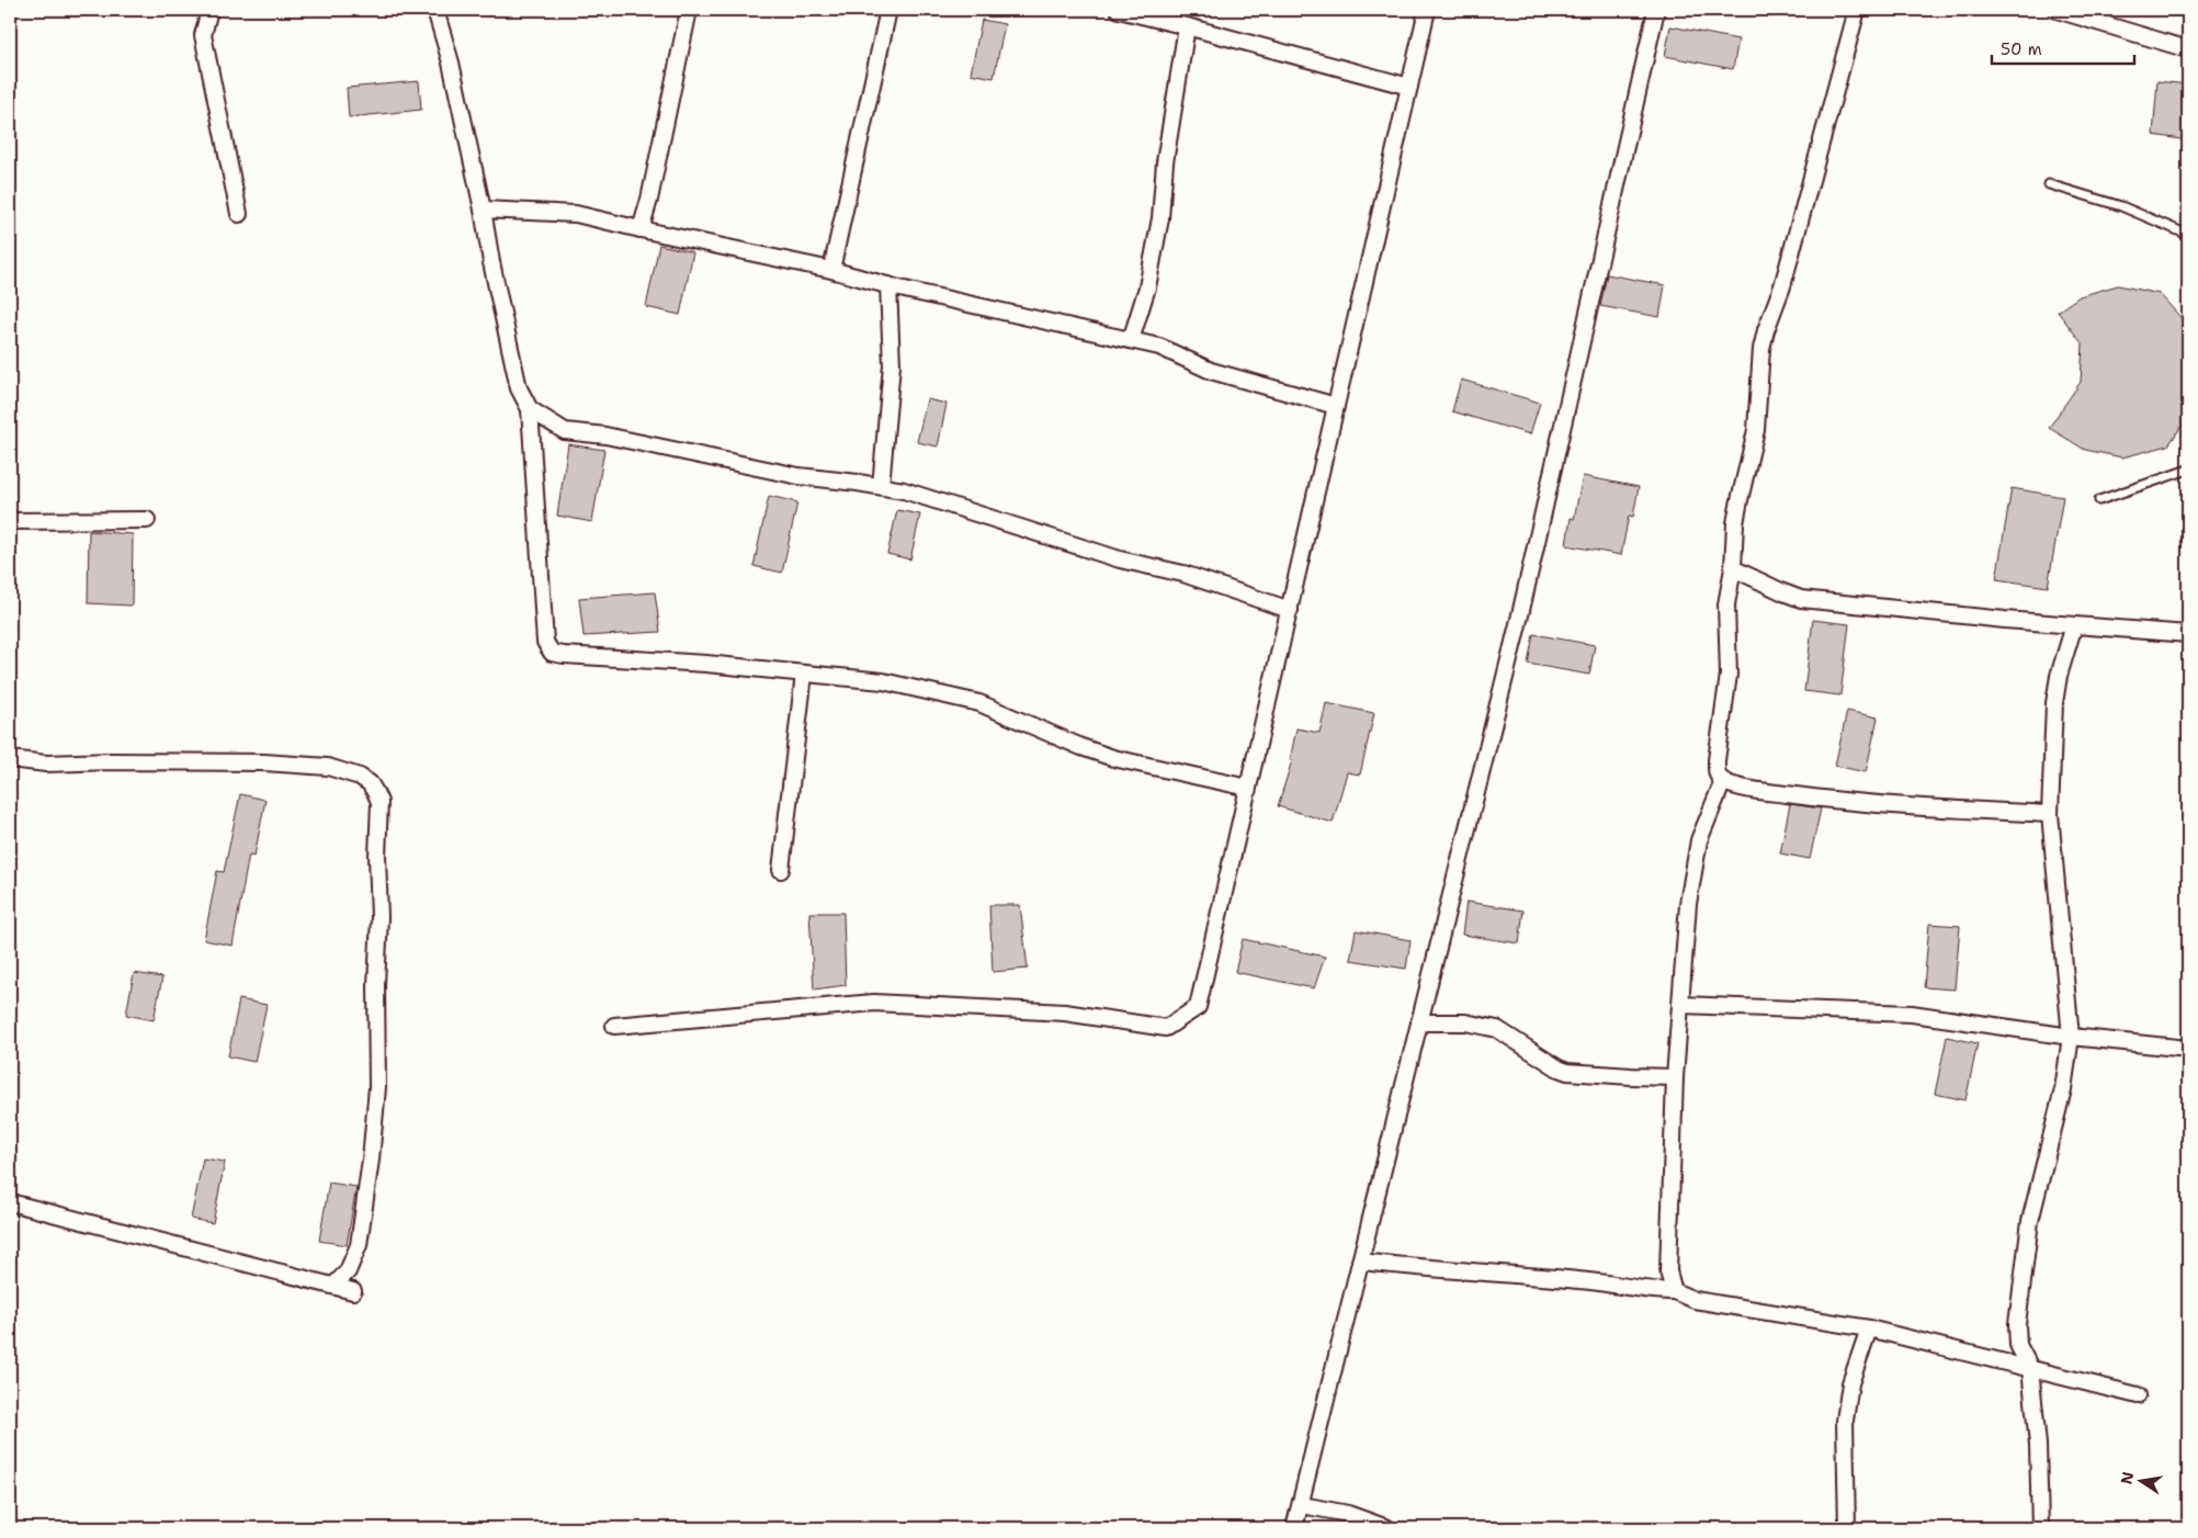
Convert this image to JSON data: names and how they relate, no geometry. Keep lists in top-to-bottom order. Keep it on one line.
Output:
{"scale_bar":"50 m","north":"left"}
